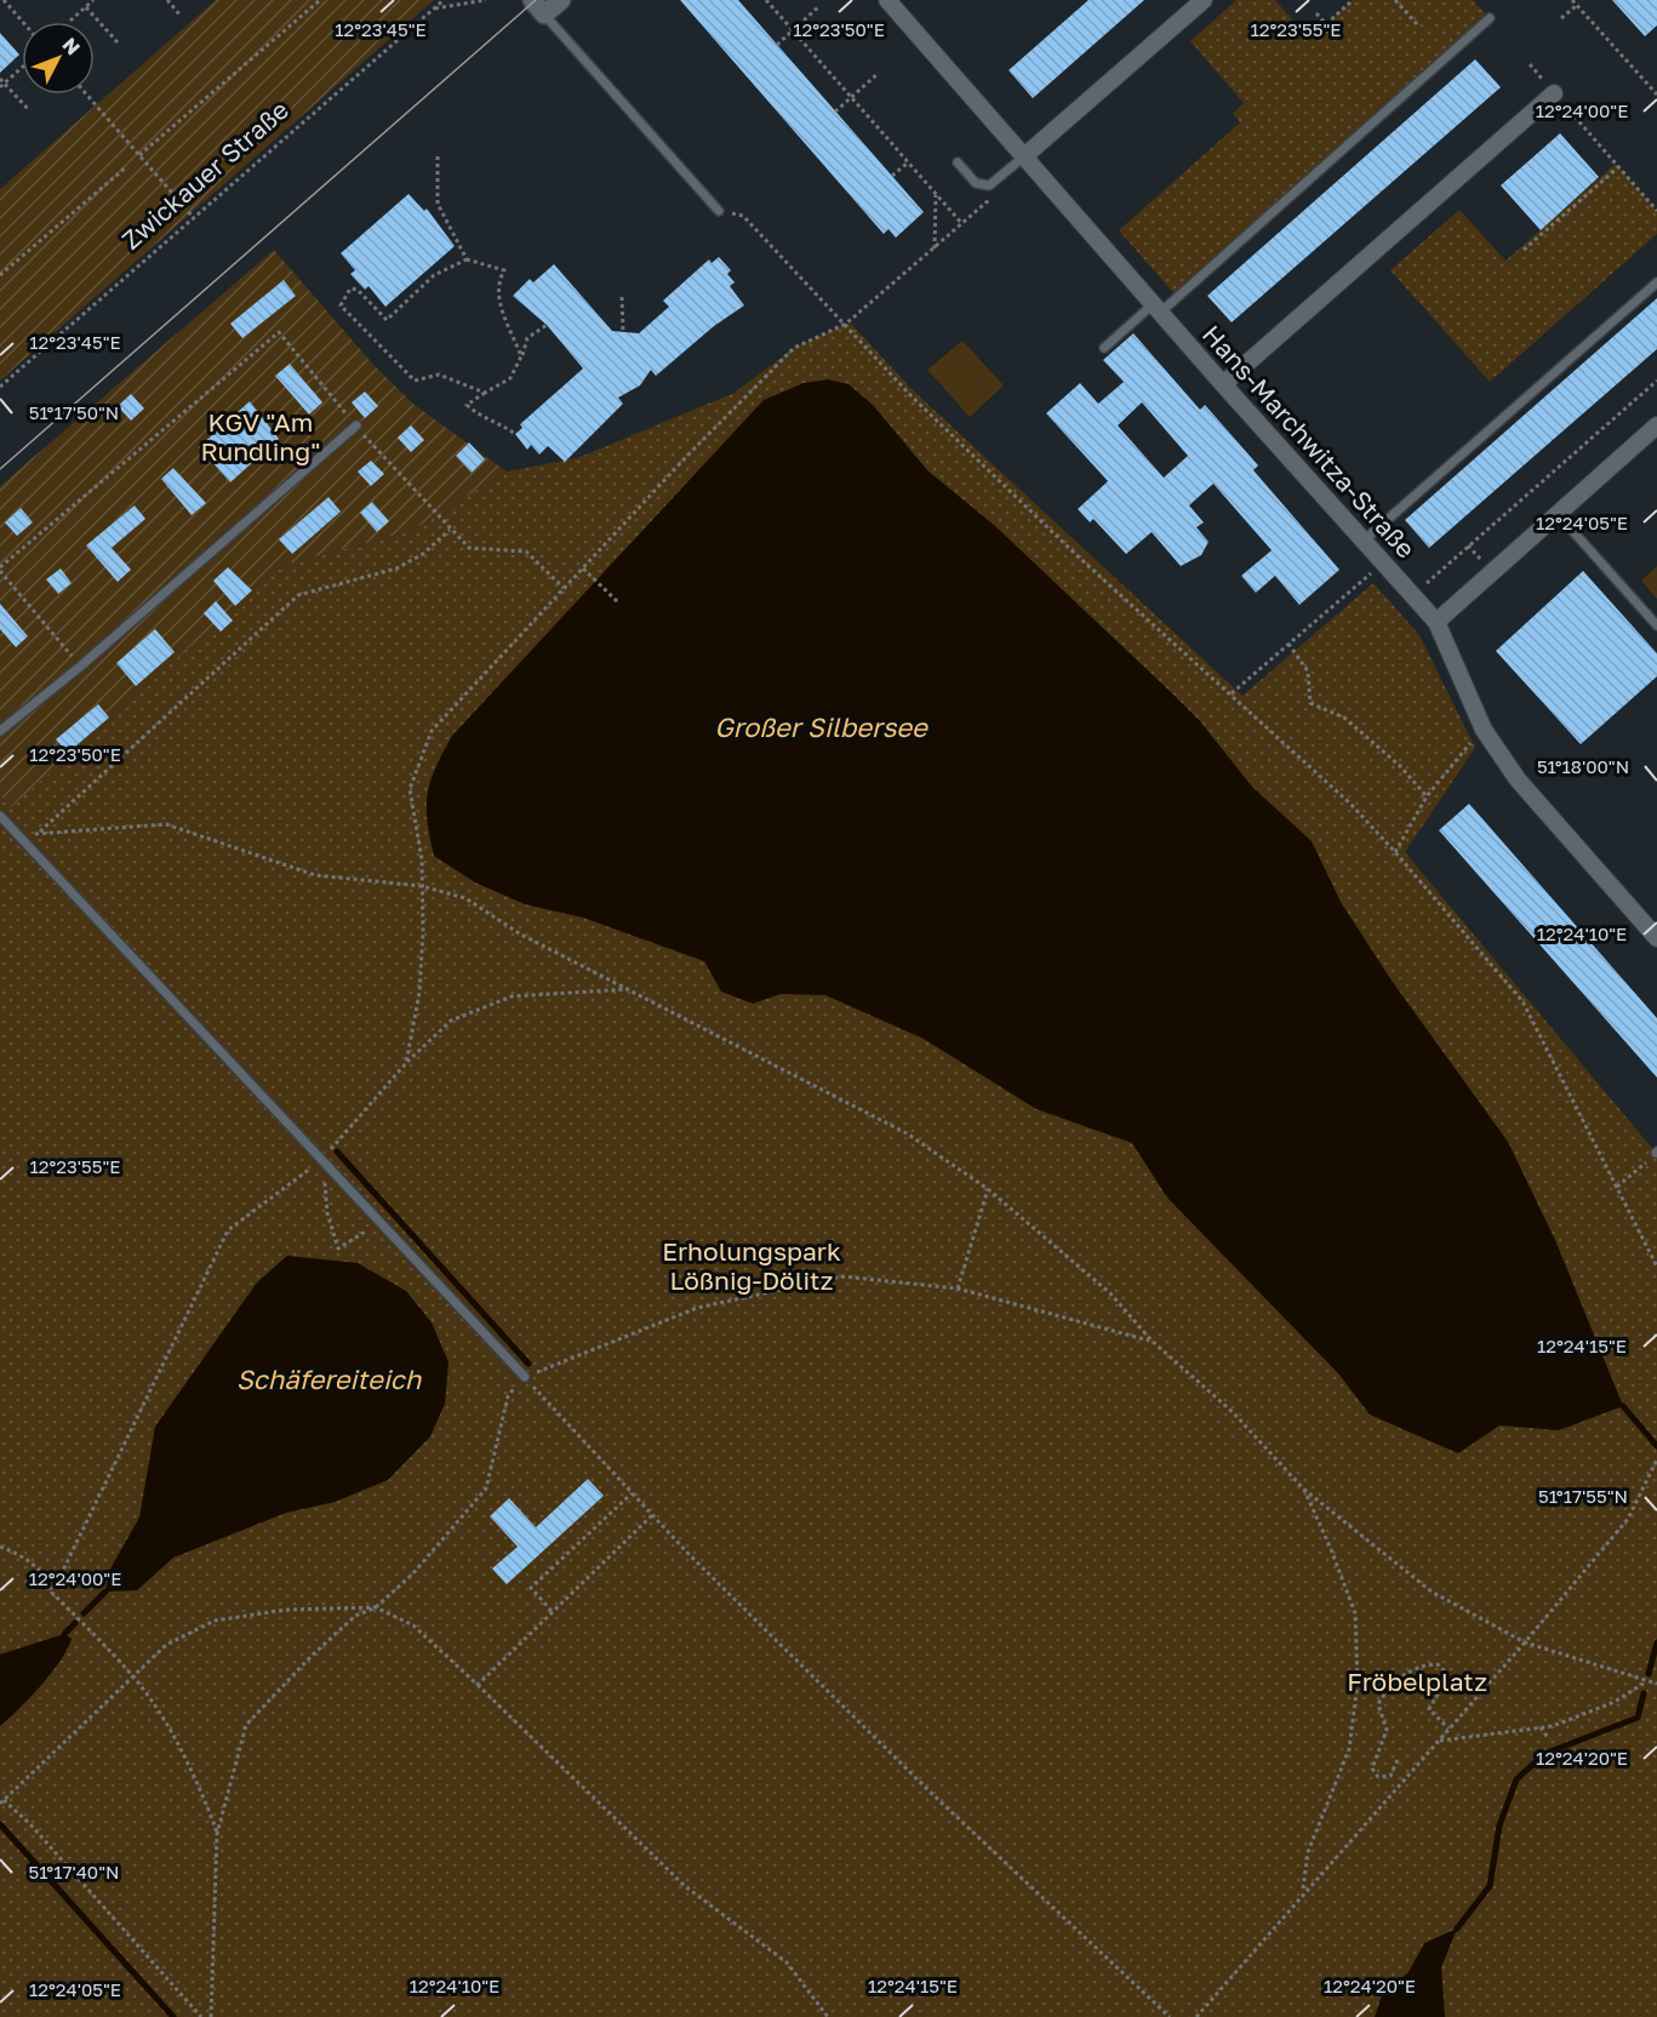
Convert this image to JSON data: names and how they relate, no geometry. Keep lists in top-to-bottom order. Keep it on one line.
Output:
{"streets":{"street":["Hans-Marchwitza-Straße"],"path":["Zwickauer Straße"]},"water":["Großer Silbersee","Schäfereiteich"],"parks":["KGV \"Am Rundling\"","Erholungspark Lößnig-Dölitz","Fröbelplatz"],"north":"top right","coordinates":["12°23'45\"E","12°23'50\"E","12°23'55\"E","12°24'00\"E","51°17'50\"N","12°24'05\"E","51°18'00\"N","12°24'10\"E","12°24'15\"E","51°17'55\"N","12°24'20\"E","51°17'40\"N"]}
